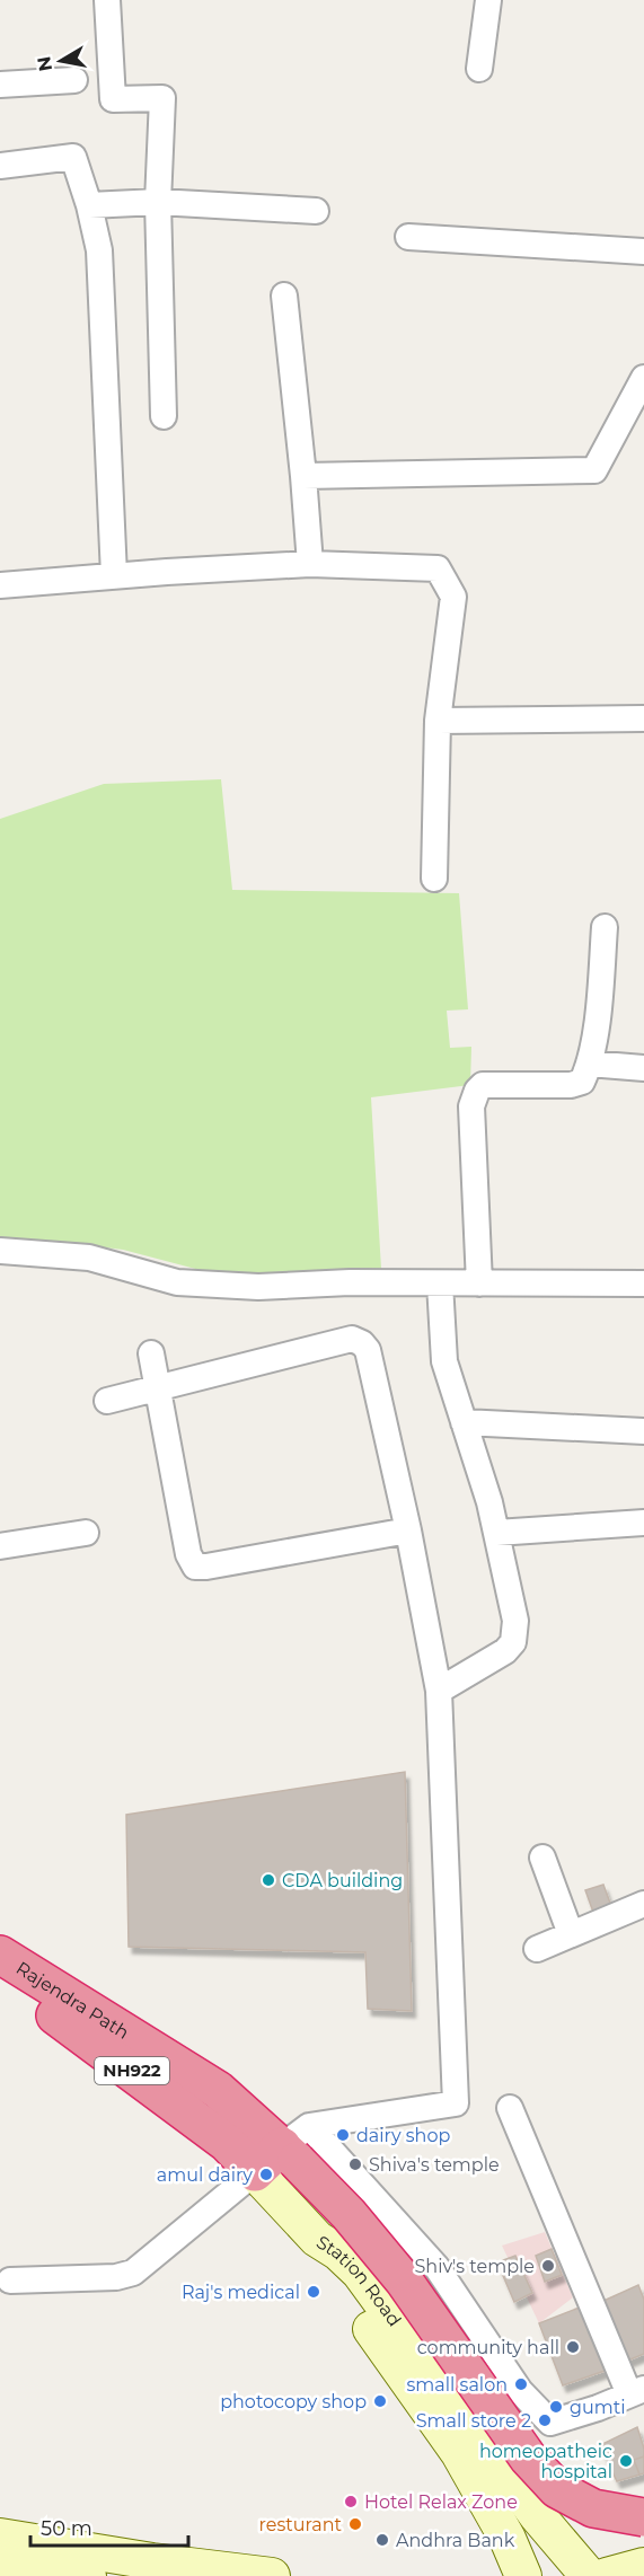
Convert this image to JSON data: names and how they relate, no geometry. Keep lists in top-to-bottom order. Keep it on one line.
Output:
{"streets":{"highway":["Rajendra Path","NH922"],"main road":["Station Road"]},"crossings":[["Rajendra Path","NH922"]],"places":["CDA building","dairy shop","Shiva's temple","amul dairy","Shiv's temple","Raj's medical","community hall","small salon","photocopy shop","gumti","Small store 2","homeopatheic hospital","Hotel Relax Zone","resturant","Andhra Bank"],"scale_bar":"50 m","north":"left"}
